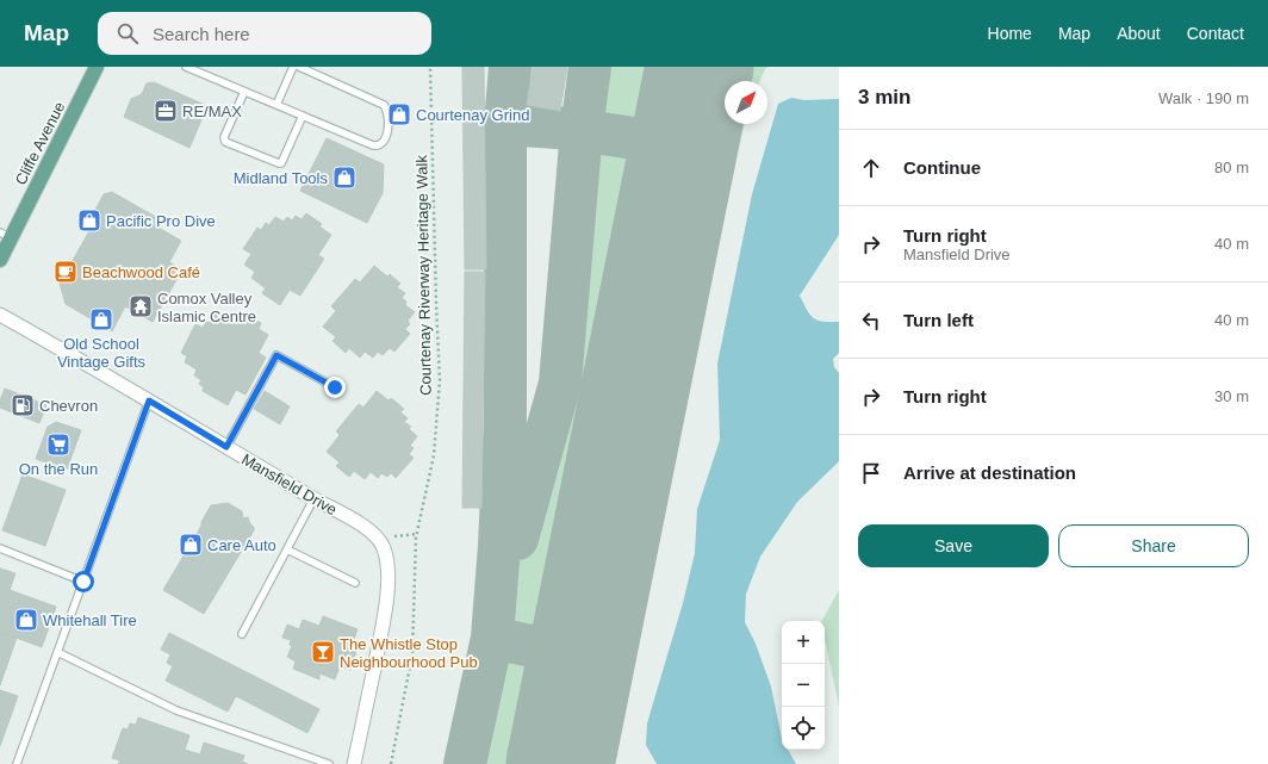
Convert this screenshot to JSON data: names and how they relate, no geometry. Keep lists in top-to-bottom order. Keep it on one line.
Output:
{"streets":{"main road":["Cliffe Avenue"],"street":["Mansfield Drive"],"path":["Courtenay Riverway Heritage Walk"]},"places":{"office":["RE/MAX"],"shop":["Courtenay Grind","Midland Tools","Pacific Pro Dive","Old School Vintage Gifts","Care Auto","Whitehall Tire"],"cafe":["Beachwood Café"],"temple":["Comox Valley Islamic Centre"],"fuel station":["Chevron"],"supermarket":["On the Run"],"bar":["The Whistle Stop Neighbourhood Pub"]},"north":"top right","page":{"header":"Map","search":"Search here","nav":["Home","Map","About","Contact"],"heading":["3 min","Walk · 190 m"],"list":[["Continue","80 m"],["Turn right","Mansfield Drive","40 m"],["Turn left","40 m"],["Turn right","30 m"],"Arrive at destination"],"buttons":["Save","Share"],"map_buttons":["+","−"]}}
